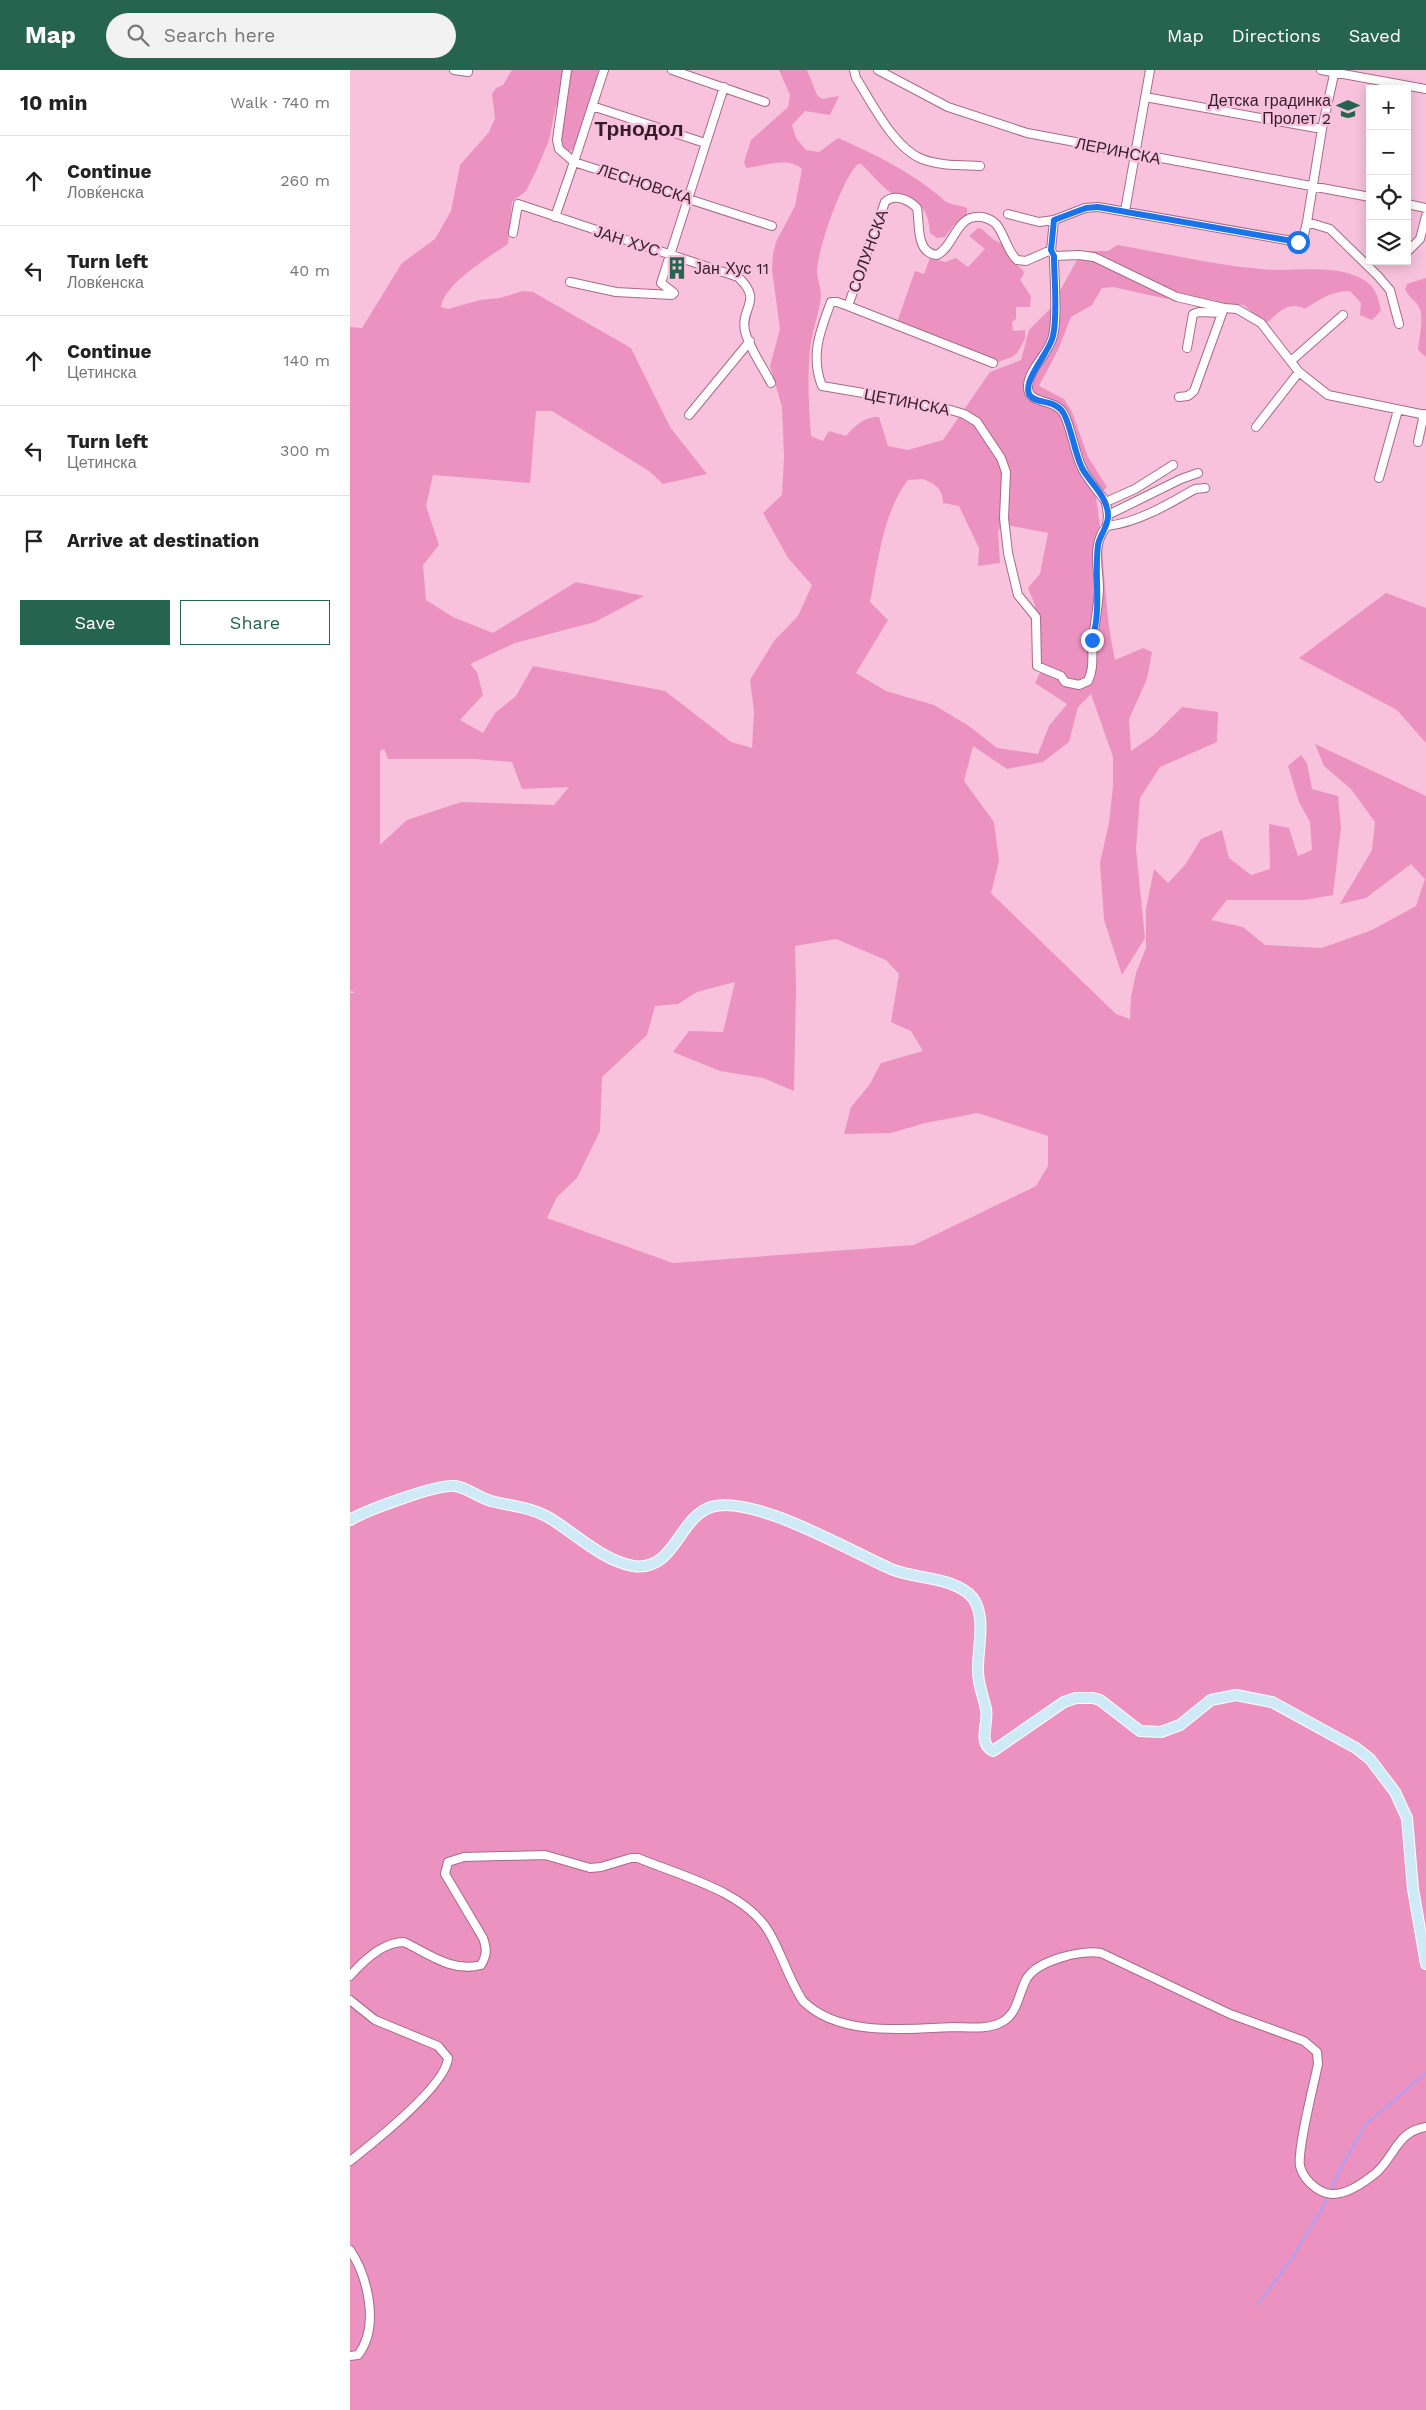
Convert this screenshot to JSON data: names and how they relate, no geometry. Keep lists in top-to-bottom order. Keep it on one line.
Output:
{"streets":{"street":["ЛЕРИНСКА","ЛЕСНОВСКА","ЈАН ХУС","СОЛУНСКА","ЦЕТИНСКА"]},"crossings":[["СОЛУНСКА","ЦЕТИНСКА"]],"districts":["Трнодол"],"places":{"school or university":["Детска градинка Пролет 2"],"building":["Јан Хус 11"]},"page":{"header":"Map","search":"Search here","nav":["Map","Directions","Saved"],"heading":["10 min","Walk · 740 m"],"map_buttons":["+","−"],"list":[["Continue","Ловќенска","260 m"],["Turn left","Ловќенска","40 m"],["Continue","Цетинска","140 m"],["Turn left","Цетинска","300 m"],"Arrive at destination"],"buttons":["Save","Share"]}}
